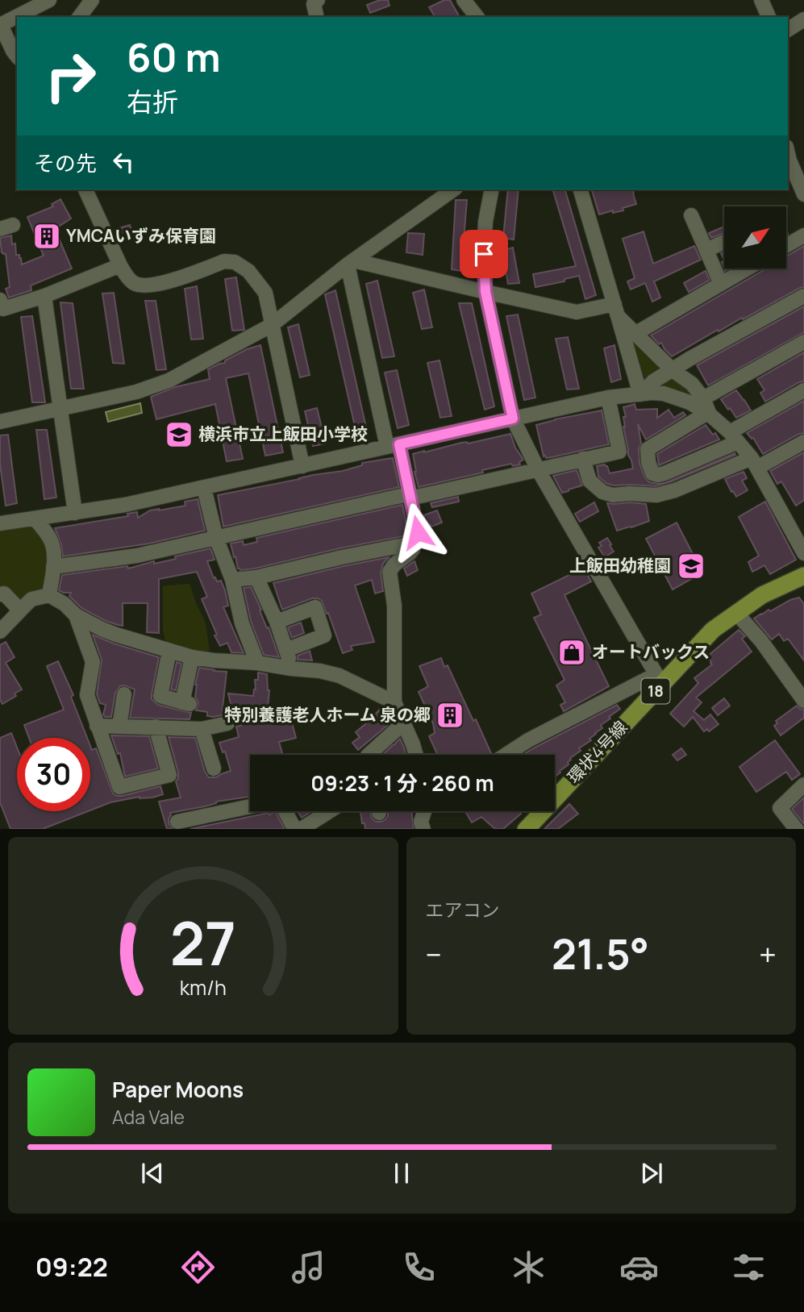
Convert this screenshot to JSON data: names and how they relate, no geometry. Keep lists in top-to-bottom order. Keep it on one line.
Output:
{"streets":{"main road":["18","環状4号線"]},"places":{"building":["YMCAいずみ保育園","特別養護老人ホーム 泉の郷"],"school or university":["横浜市立上飯田小学校","上飯田幼稚園"],"shop":["オートバックス"]},"north":"top right","page":{"turn":["60 m","右折"],"then":"その先","limit":"30","trip":"09:23 · 1 分 · 260 m","tile":"エアコン","heat":["−","21.5°","+"],"song":["Paper Moons","Ada Vale"],"tabs":"09:22","gauge":["27","km/h"]}}
